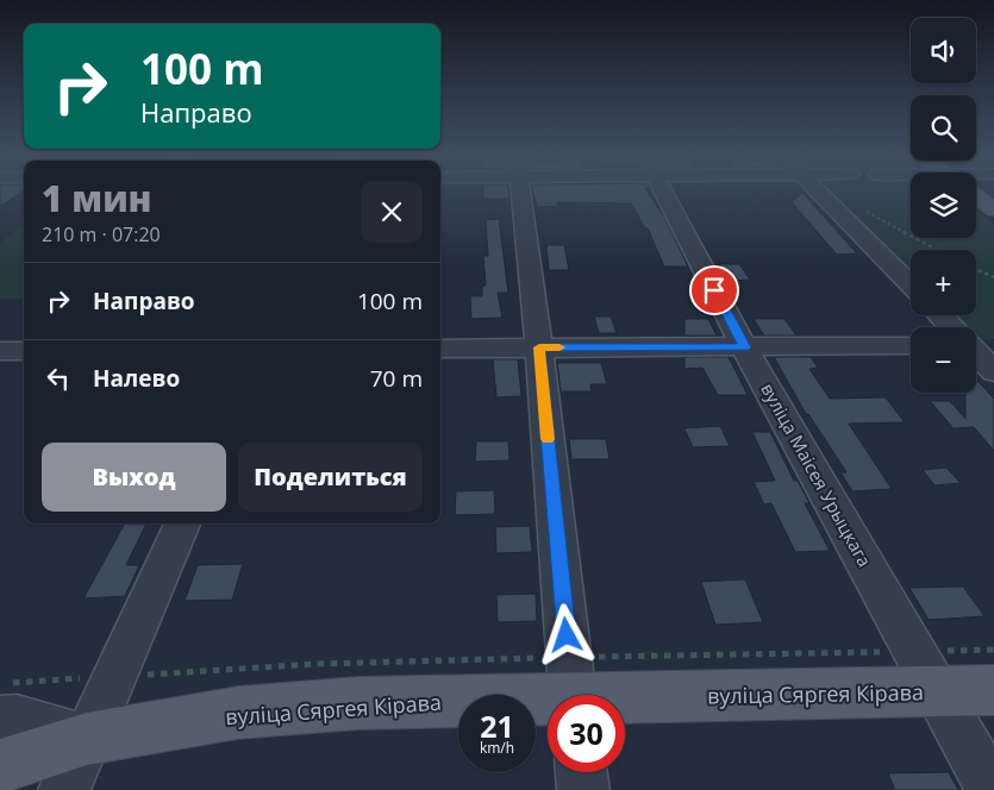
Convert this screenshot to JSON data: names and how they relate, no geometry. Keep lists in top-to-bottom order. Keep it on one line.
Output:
{"streets":{"main road":["вуліца Сяргея Кірава"],"street":["вуліца Маісея Урыцкага"]},"crossings":[["вуліца Маісея Урыцкага","вуліца Сяргея Кірава"]],"page":{"map_buttons":["+","−"],"turn":["100 m","Направо"],"heading":["1 мин","210 m · 07:20"],"list":[{"name":"Направо","value":"100 m"},{"name":"Налево","value":"70 m"}],"buttons":["Выход","Поделиться"],"speed":"21 km/h","limit":"30"}}
